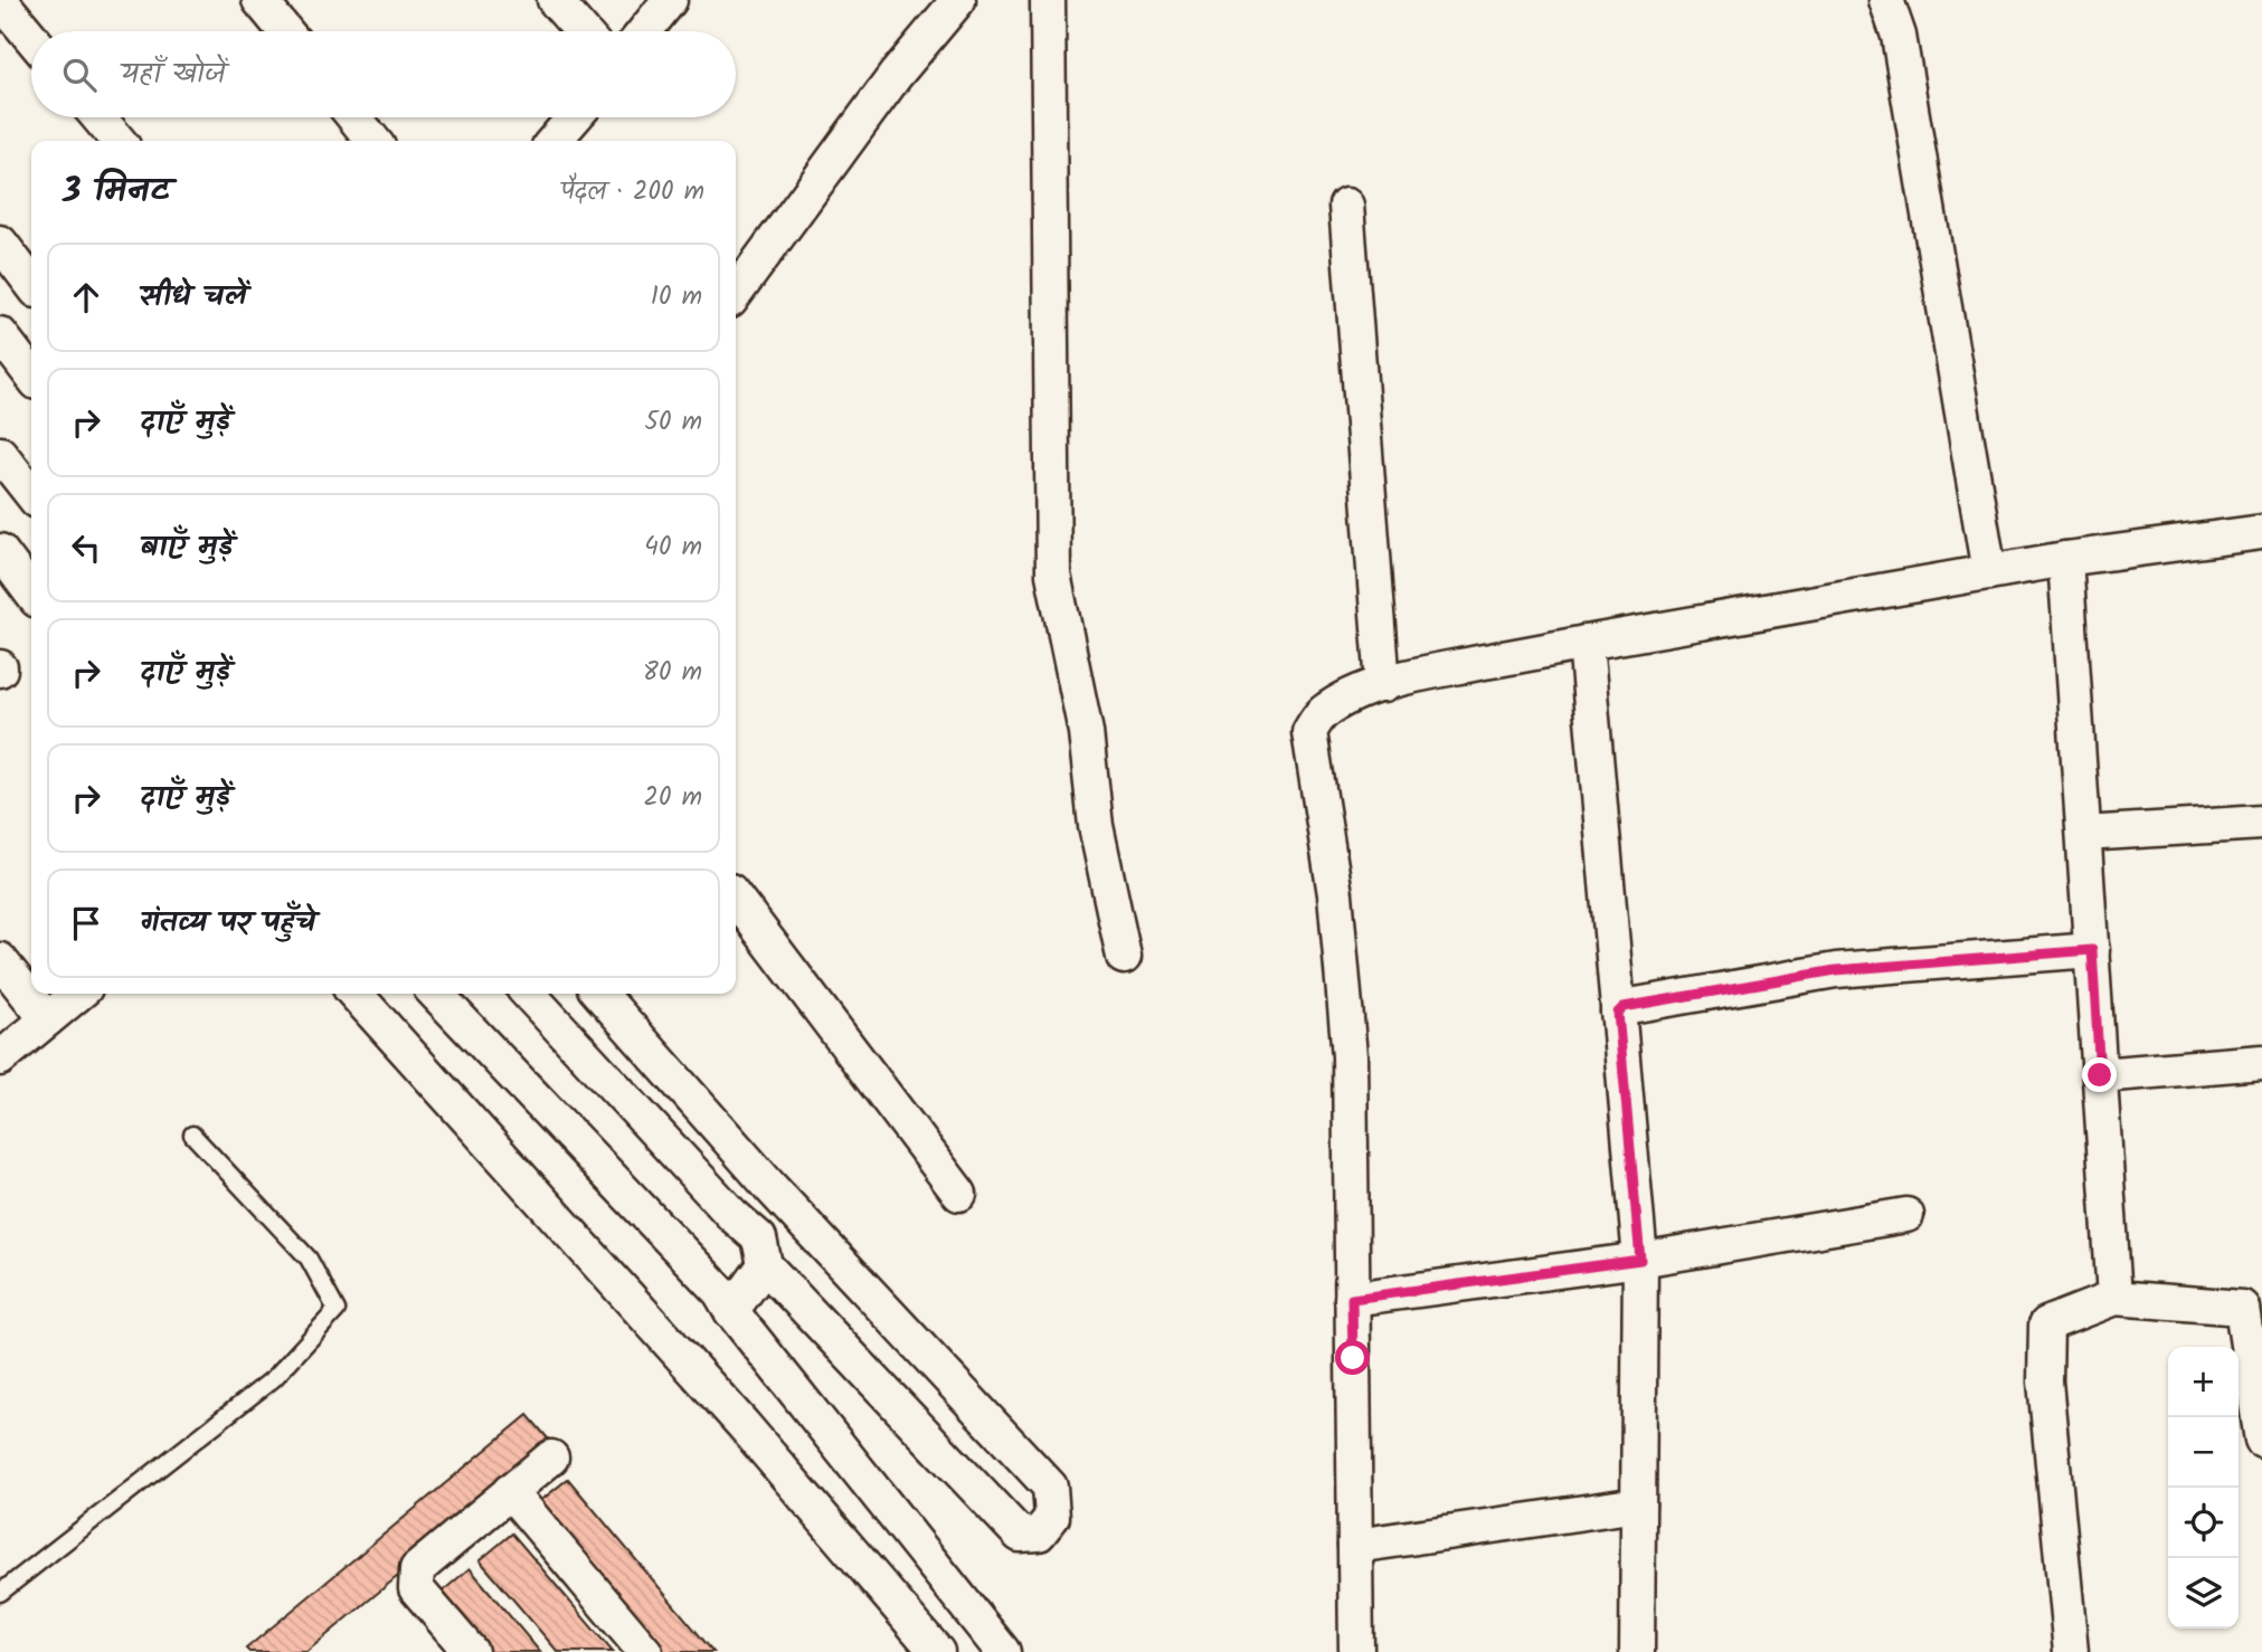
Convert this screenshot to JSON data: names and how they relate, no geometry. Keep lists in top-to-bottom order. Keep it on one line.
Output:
{"page":{"search":"यहाँ खोजें","heading":["3 मिनट","पैदल · 200 m"],"list":[["सीधे चलें","10 m"],["दाएँ मुड़ें","50 m"],["बाएँ मुड़ें","40 m"],["दाएँ मुड़ें","80 m"],["दाएँ मुड़ें","20 m"],"गंतव्य पर पहुँचे"],"map_buttons":["+","−"]}}
